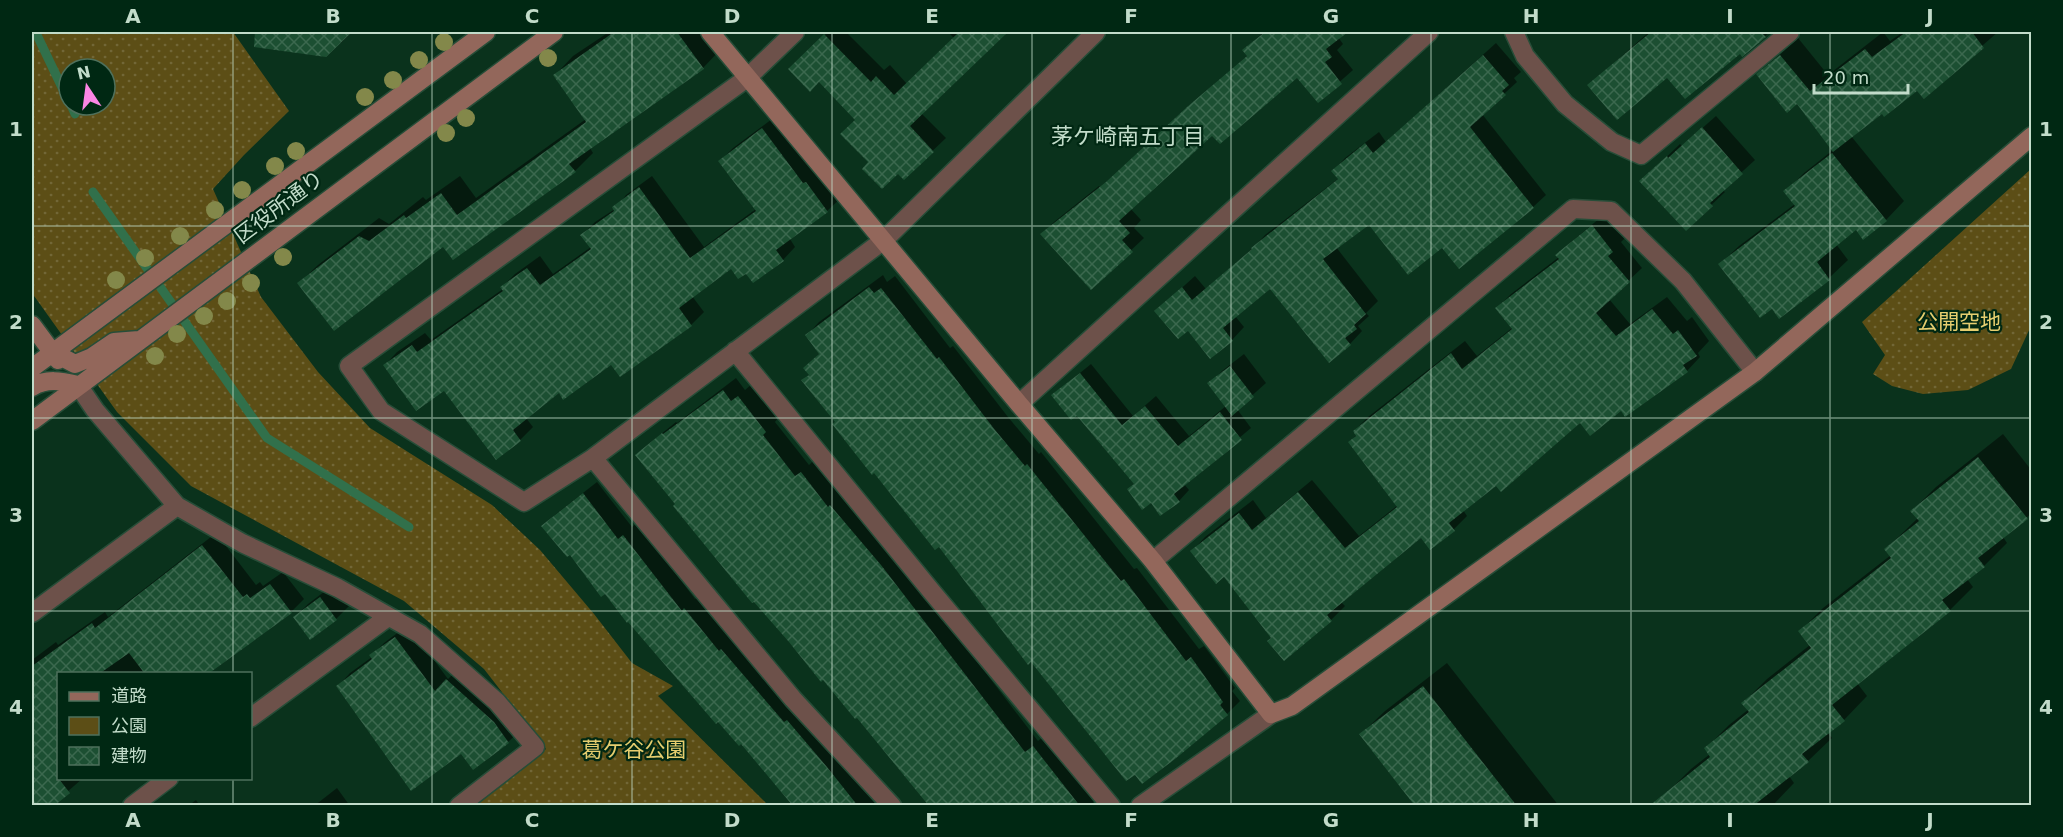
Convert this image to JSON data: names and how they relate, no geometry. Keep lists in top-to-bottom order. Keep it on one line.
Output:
{"streets":{"street":["区役所通り"]},"districts":["茅ケ崎南五丁目"],"parks":["公開空地","葛ケ谷公園"],"legend":["道路","公園","建物"],"scale_bar":"20 m","north":"top","grid":{"columns":["A","B","C","D","E","F","G","H","I","J"],"rows":["1","2","3","4"]}}
